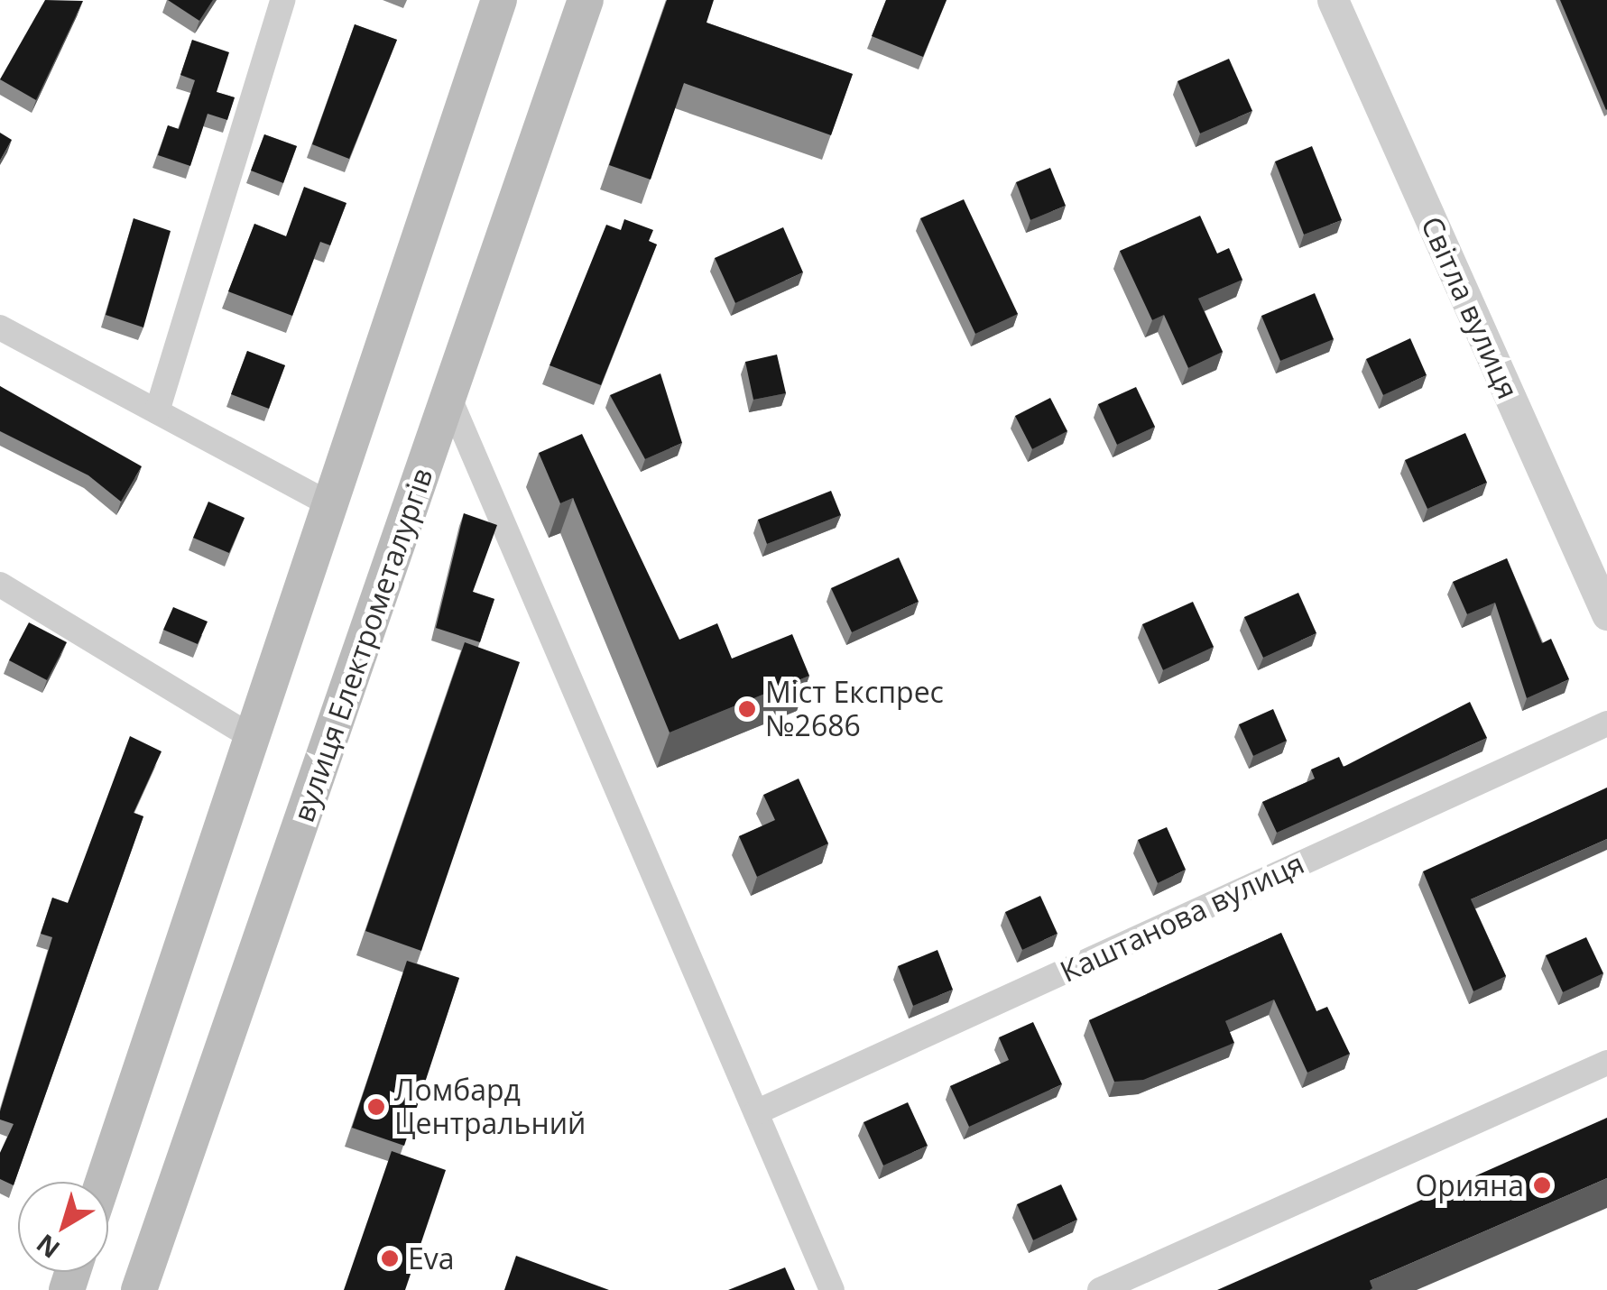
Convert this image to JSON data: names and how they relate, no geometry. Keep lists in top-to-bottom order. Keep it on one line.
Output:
{"streets":{"main road":["вулиця Електрометалургів"],"street":["Світла вулиця","Каштанова вулиця"]},"places":["Міст Експрес №2686","Ломбард Центральний","Орияна","Eva"],"north":"bottom left"}
